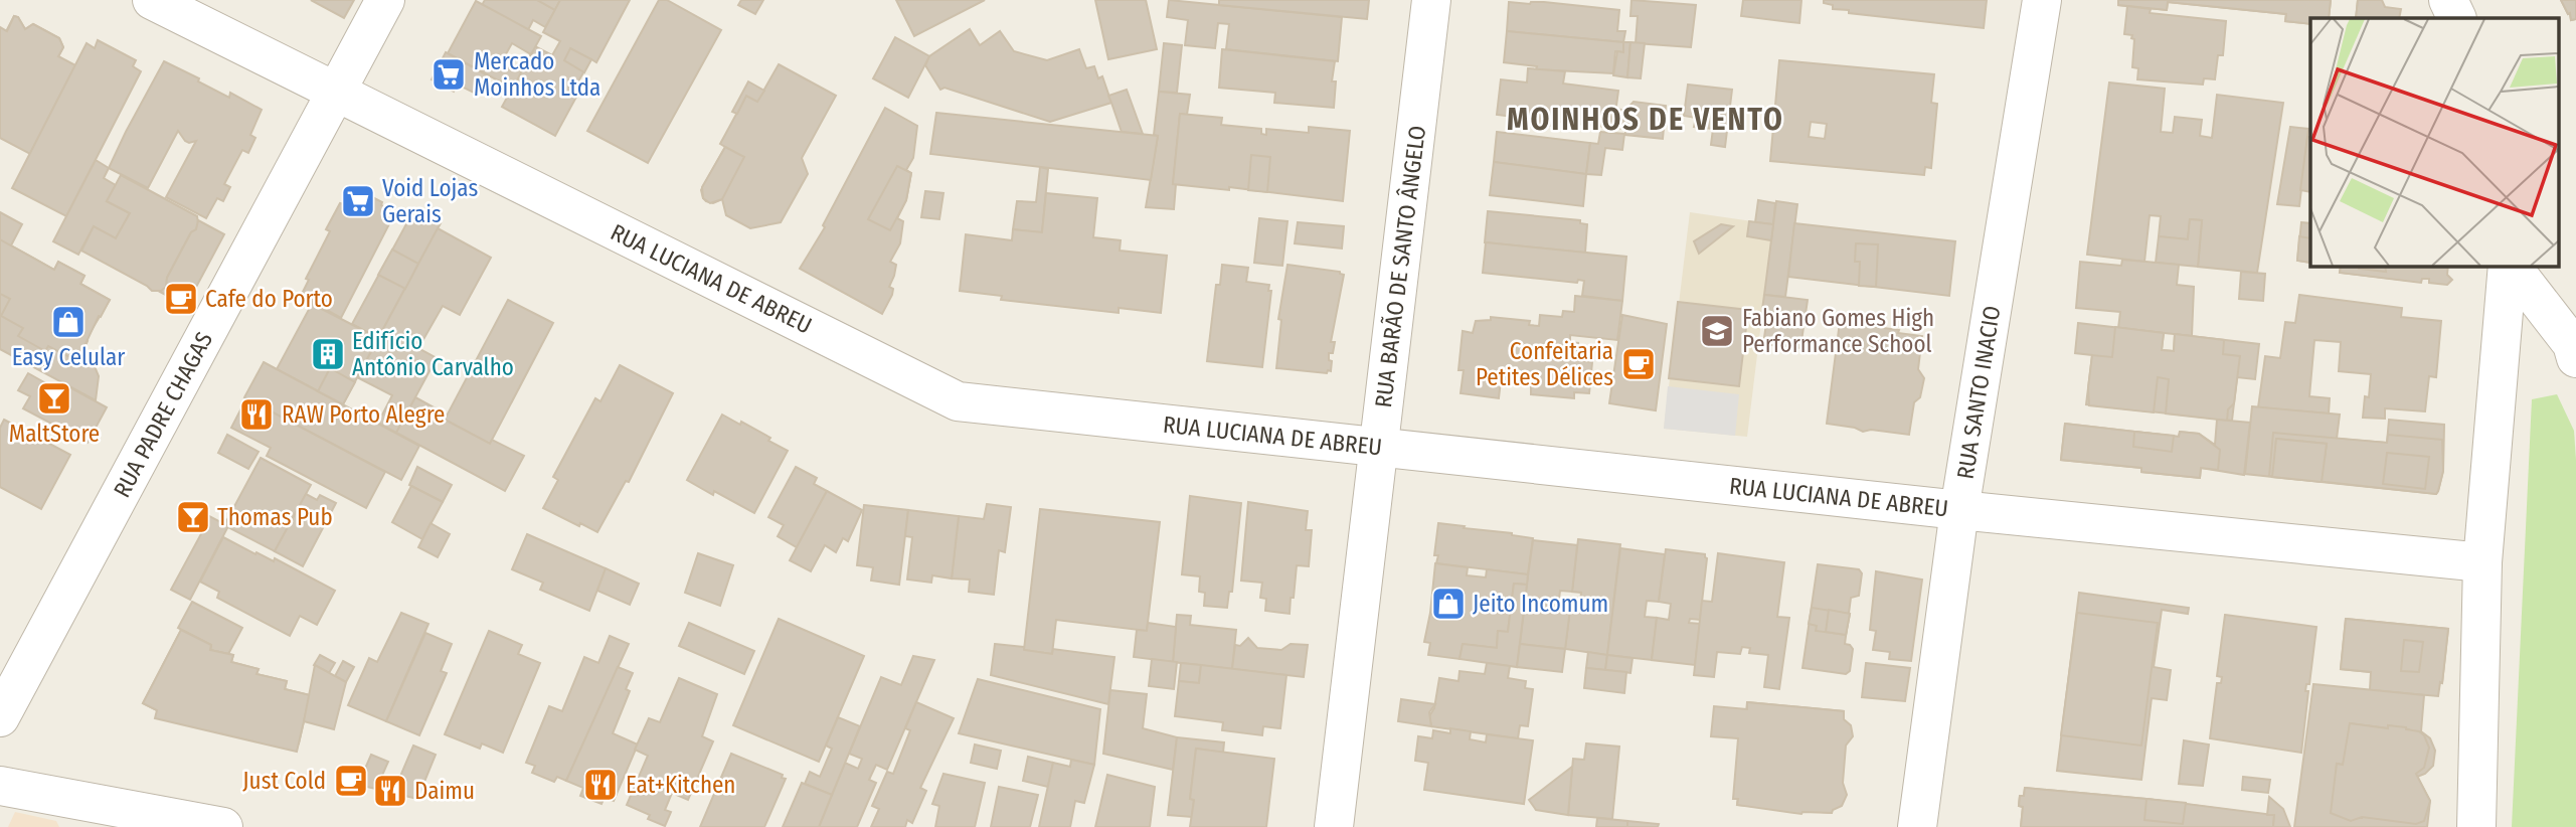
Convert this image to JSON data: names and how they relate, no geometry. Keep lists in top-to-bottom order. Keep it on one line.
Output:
{"streets":{"street":["RUA BARÃO DE SANTO ÂNGELO","RUA LUCIANA DE ABREU","RUA SANTO INACIO","RUA PADRE CHAGAS"]},"crossings":[["RUA BARÃO DE SANTO ÂNGELO","RUA LUCIANA DE ABREU"],["RUA LUCIANA DE ABREU","RUA SANTO INACIO"],["RUA LUCIANA DE ABREU","RUA PADRE CHAGAS"]],"districts":["MOINHOS DE VENTO"],"places":{"supermarket":["Mercado Moinhos Ltda","Void Lojas Gerais"],"cafe":["Cafe do Porto","Confeitaria Petites Délices","Just Cold"],"shop":["Easy Celular","Jeito Incomum"],"school or university":["Fabiano Gomes High Performance School"],"building":["Edifício Antônio Carvalho"],"bar":["MaltStore","Thomas Pub"],"restaurant":["RAW Porto Alegre","Eat+Kitchen","Daimu"]}}
